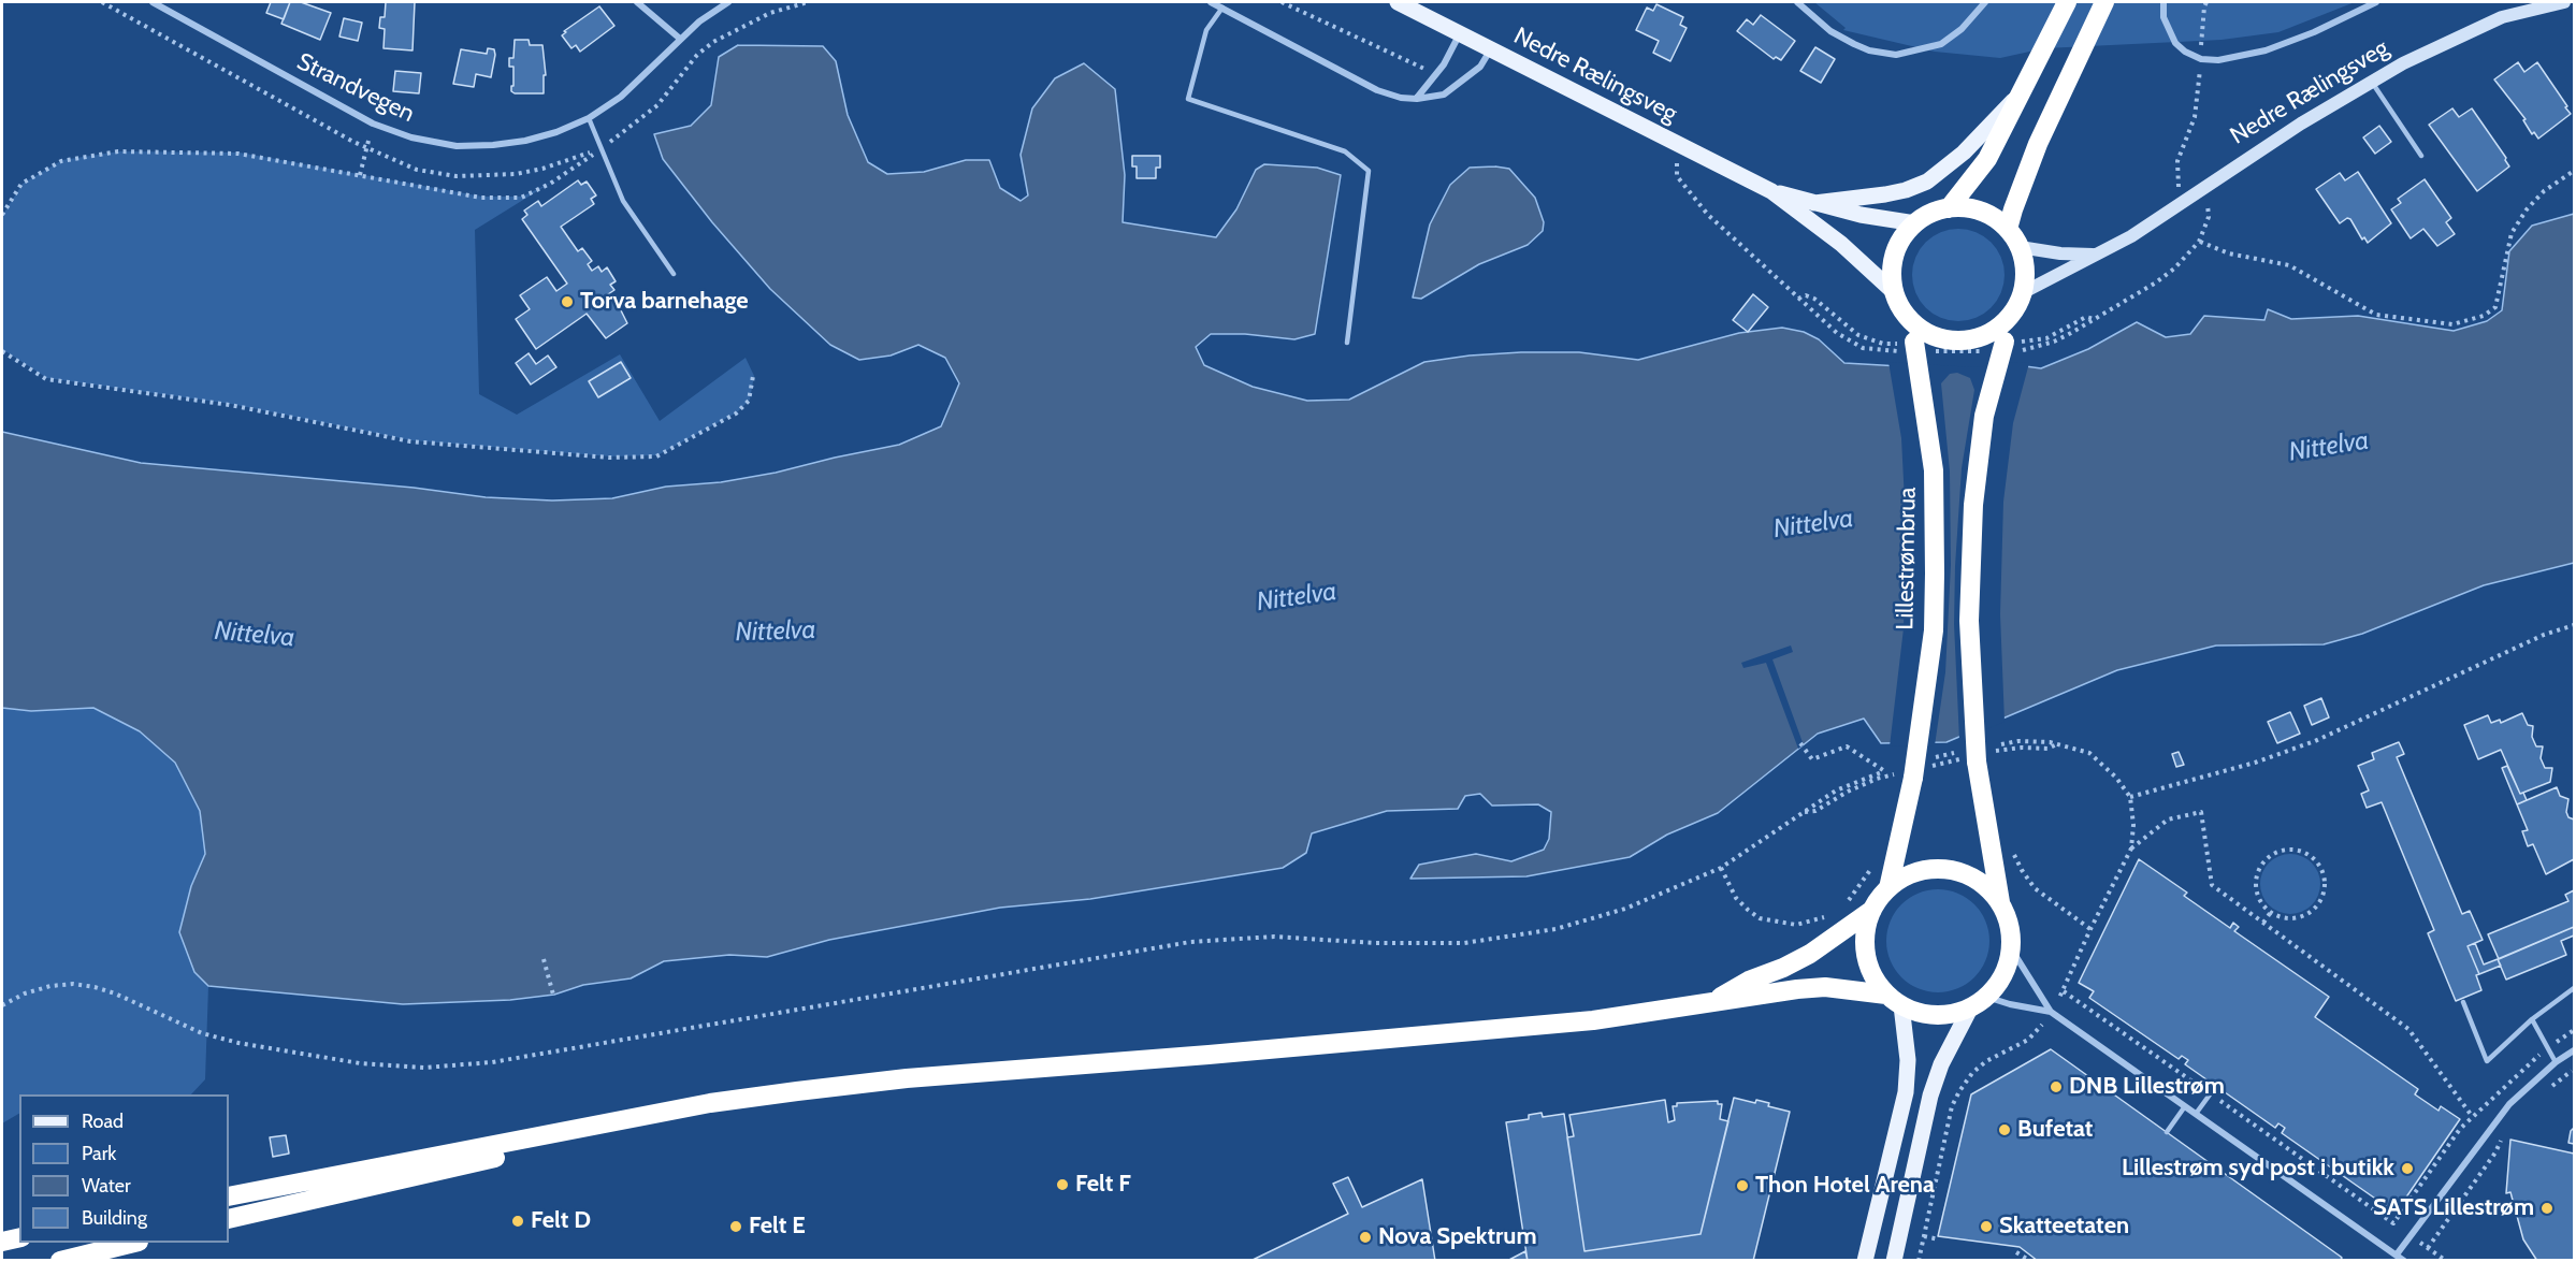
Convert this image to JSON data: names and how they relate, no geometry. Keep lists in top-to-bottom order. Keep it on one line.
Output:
{"streets":{"highway":["Lillestrømbrua"],"main road":["Nedre Rælingsveg"],"street":["Strandvegen"]},"crossings":[["Nedre Rælingsveg","Lillestrømbrua"]],"water":["Nittelva"],"places":["Torva barnehage","DNB Lillestrøm","Bufetat","Lillestrøm syd post i butikk","Felt F","Thon Hotel Arena","SATS Lillestrøm","Felt D","Felt E","Skatteetaten","Nova Spektrum"],"legend":["Road","Park","Water","Building"]}
